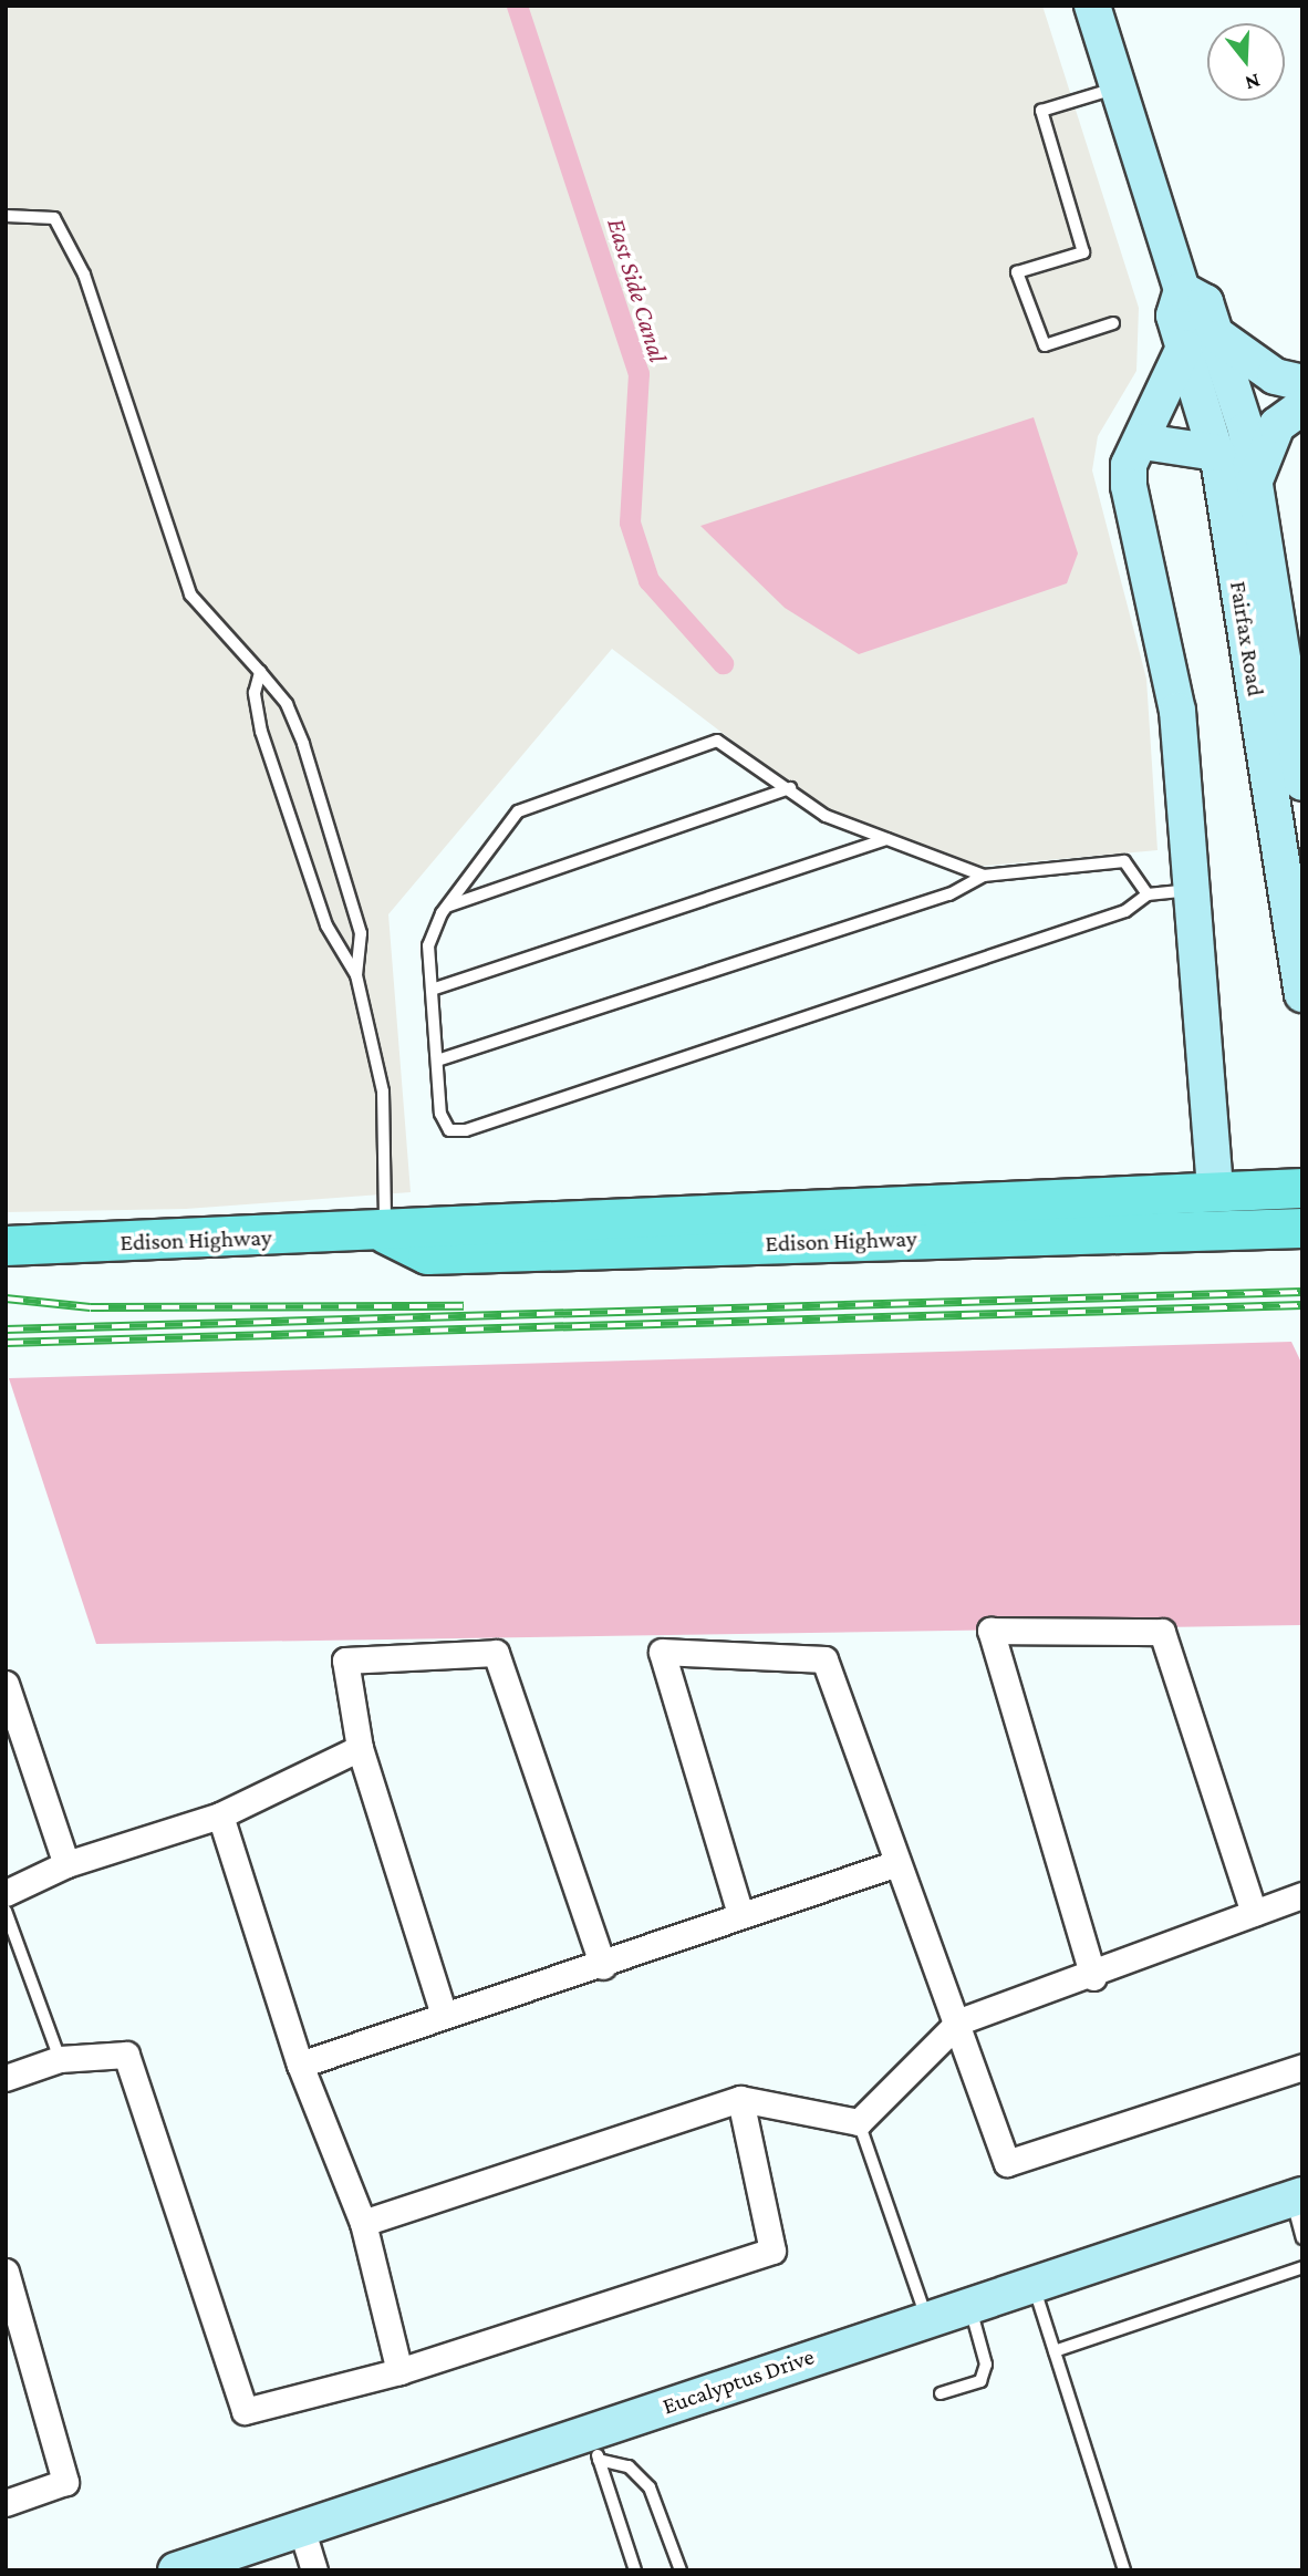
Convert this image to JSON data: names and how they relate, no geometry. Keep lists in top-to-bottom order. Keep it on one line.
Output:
{"streets":{"main road":["Fairfax Road","Edison Highway","Eucalyptus Drive"]},"water":["East Side Canal"],"north":"bottom"}
